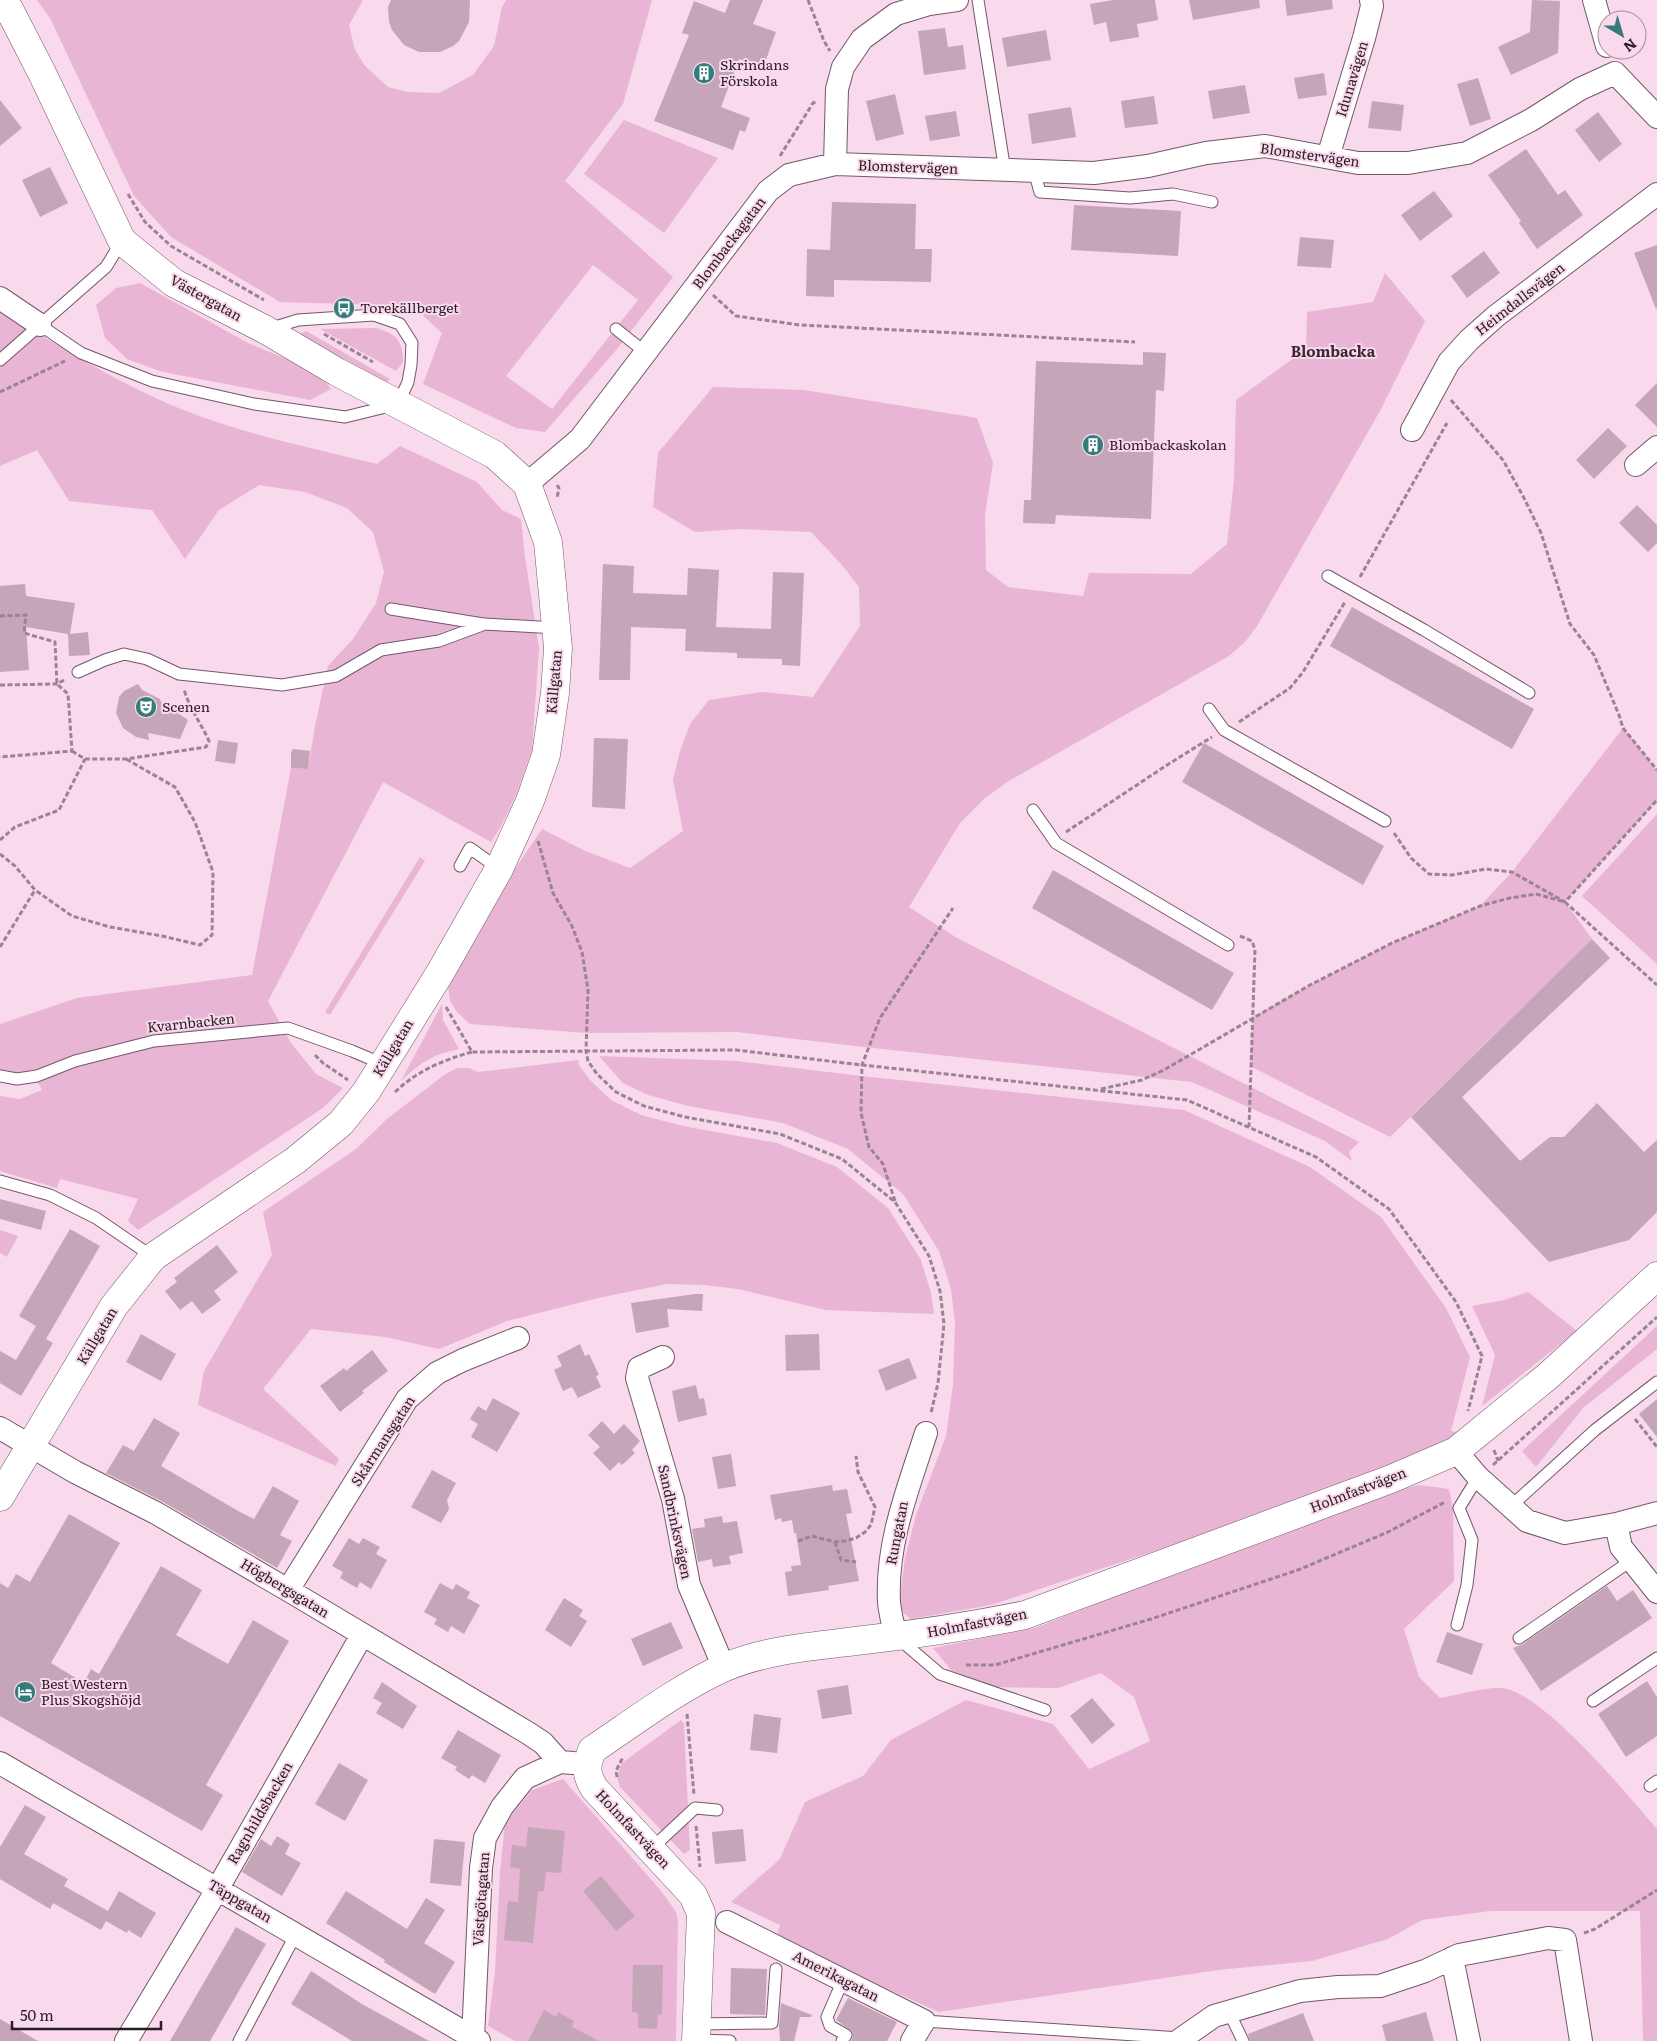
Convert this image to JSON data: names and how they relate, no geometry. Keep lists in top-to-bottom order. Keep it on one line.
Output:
{"streets":{"street":["Idunavägen","Blomstervägen","Blombackagatan","Västergatan","Heimdallsvägen","Källgatan","Skårmansgatan","Holmfastvägen","Sandbrinksvägen","Rungatan","Högbergsgatan","Ragnhildsbacken","Västgötagatan","Täppgatan","Amerikagatan"],"lane":["Kvarnbacken"]},"crossings":[["Idunavägen","Blomstervägen"],["Blomstervägen","Blombackagatan"],["Blombackagatan","Västergatan"],["Blombackagatan","Källgatan"],["Västergatan","Källgatan"],["Källgatan","Kvarnbacken"],["Källgatan","Högbergsgatan"],["Skårmansgatan","Högbergsgatan"],["Holmfastvägen","Sandbrinksvägen"],["Holmfastvägen","Rungatan"],["Holmfastvägen","Västgötagatan"],["Högbergsgatan","Ragnhildsbacken"],["Högbergsgatan","Västgötagatan"],["Ragnhildsbacken","Täppgatan"],["Västgötagatan","Täppgatan"]],"districts":["Blombacka"],"places":{"building":["Skrindans Förskola","Blombackaskolan"],"bus stop":["Torekällberget"],"theatre":["Scenen"],"hotel":["Best Western Plus Skogshöjd"]},"scale_bar":"50 m","north":"bottom right"}
